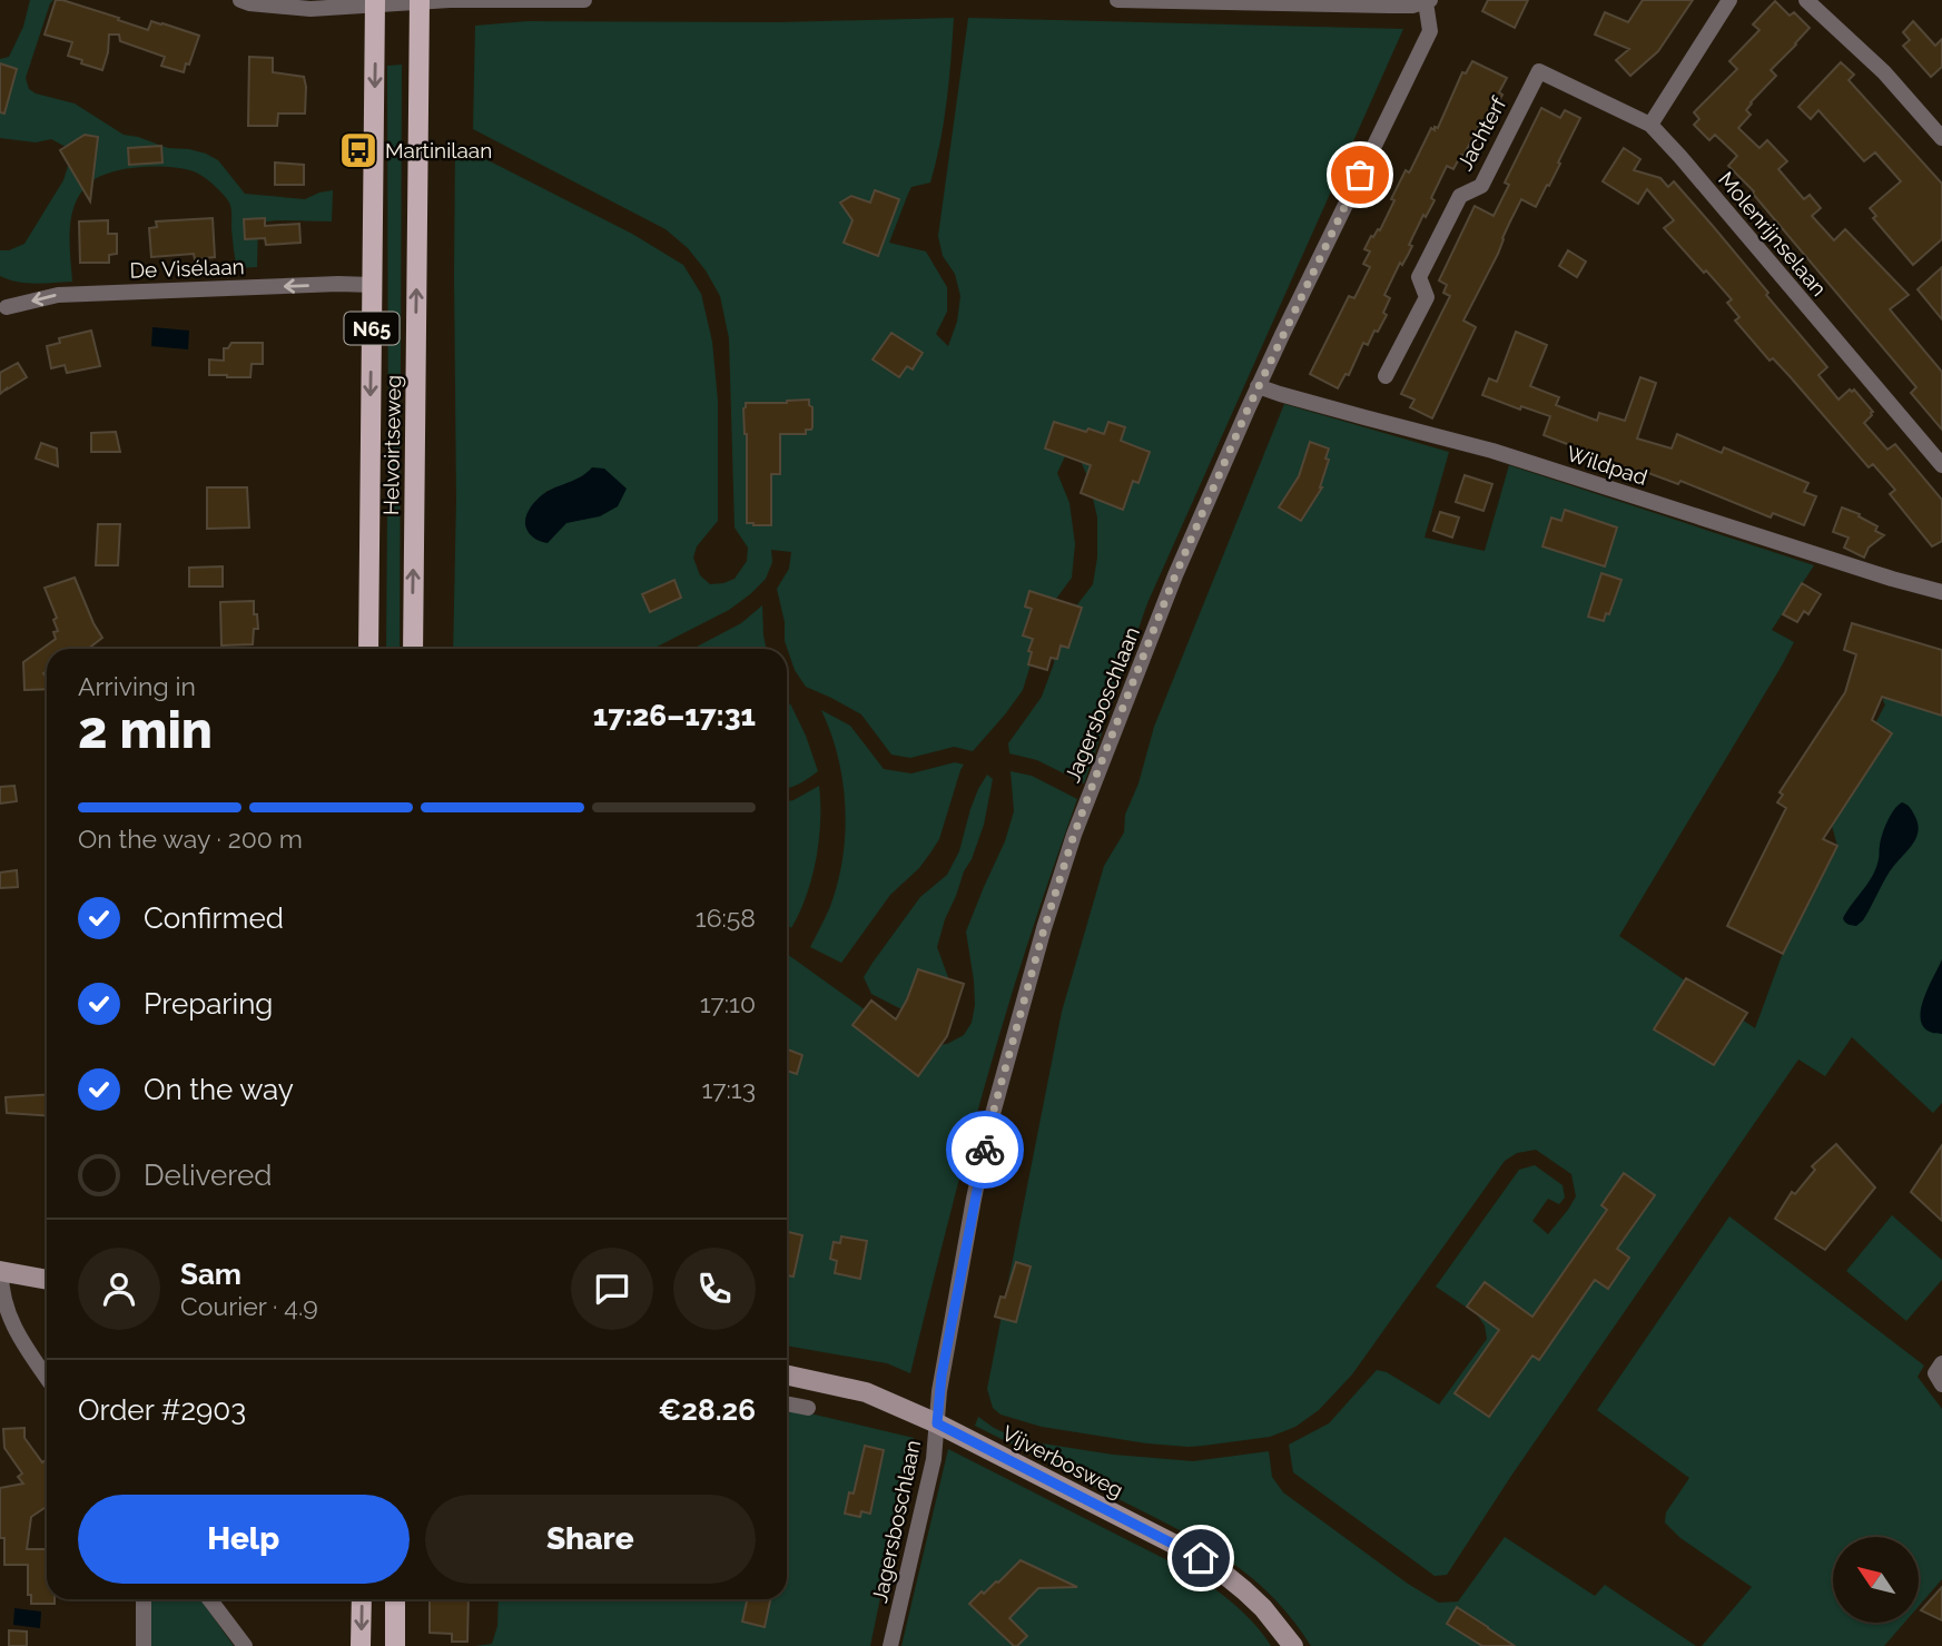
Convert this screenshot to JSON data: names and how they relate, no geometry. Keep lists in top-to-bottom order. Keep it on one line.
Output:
{"streets":{"main road":["N65","Helvoirtseweg","Vijverbosweg"],"street":["Jachterf","Molenrijnselaan","De Visélaan","Wildpad","Jagersboschlaan"]},"crossings":[["Jachterf","Molenrijnselaan"],["De Visélaan","Helvoirtseweg"],["Wildpad","Jagersboschlaan"],["Jagersboschlaan","Vijverbosweg"]],"one_way":["De Visélaan"],"places":{"bus stop":["Martinilaan"]},"north":"top left","page":{"heading":["2 min","Arriving in","17:26–17:31"],"panel":["Sam","Courier · 4.9","Order #2903","€28.26"],"bar":"On the way · 200 m","list":[["Confirmed","16:58"],["Preparing","17:10"],["On the way","17:13"],"Delivered"],"buttons":["Help","Share"]}}
